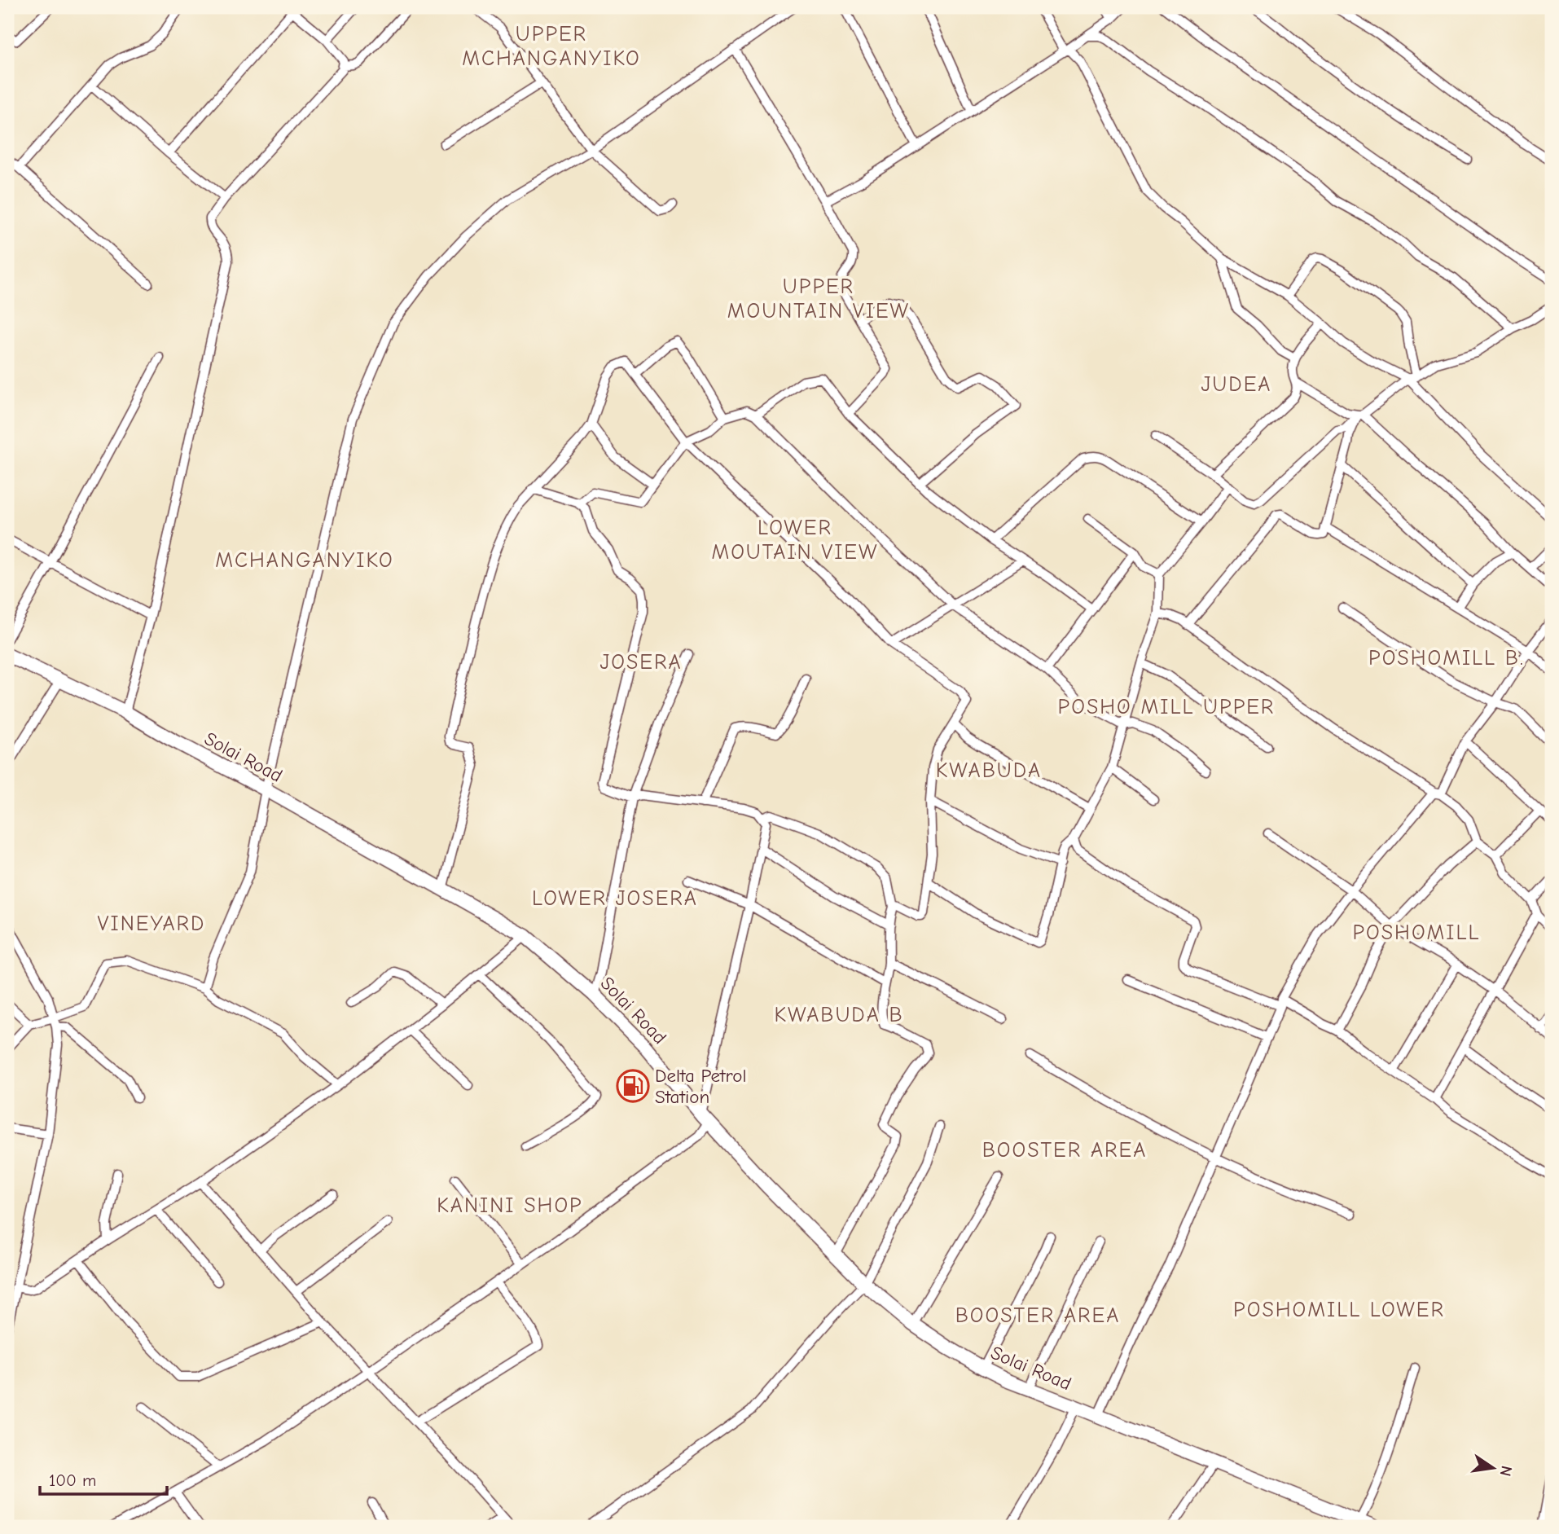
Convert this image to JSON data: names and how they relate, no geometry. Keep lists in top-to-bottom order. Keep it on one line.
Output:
{"streets":{"highway":["Solai Road"]},"districts":["UPPER MCHANGANYIKO","UPPER MOUNTAIN VIEW","JUDEA","LOWER MOUTAIN VIEW","MCHANGANYIKO","POSHOMILL B.","JOSERA","POSHO MILL UPPER","KWABUDA","LOWER JOSERA","VINEYARD","POSHOMILL","KWABUDA B","BOOSTER AREA","KANINI SHOP","POSHOMILL LOWER","BOOSTER AREA"],"places":{"fuel station":["Delta Petrol Station"]},"scale_bar":"100 m","north":"right"}
